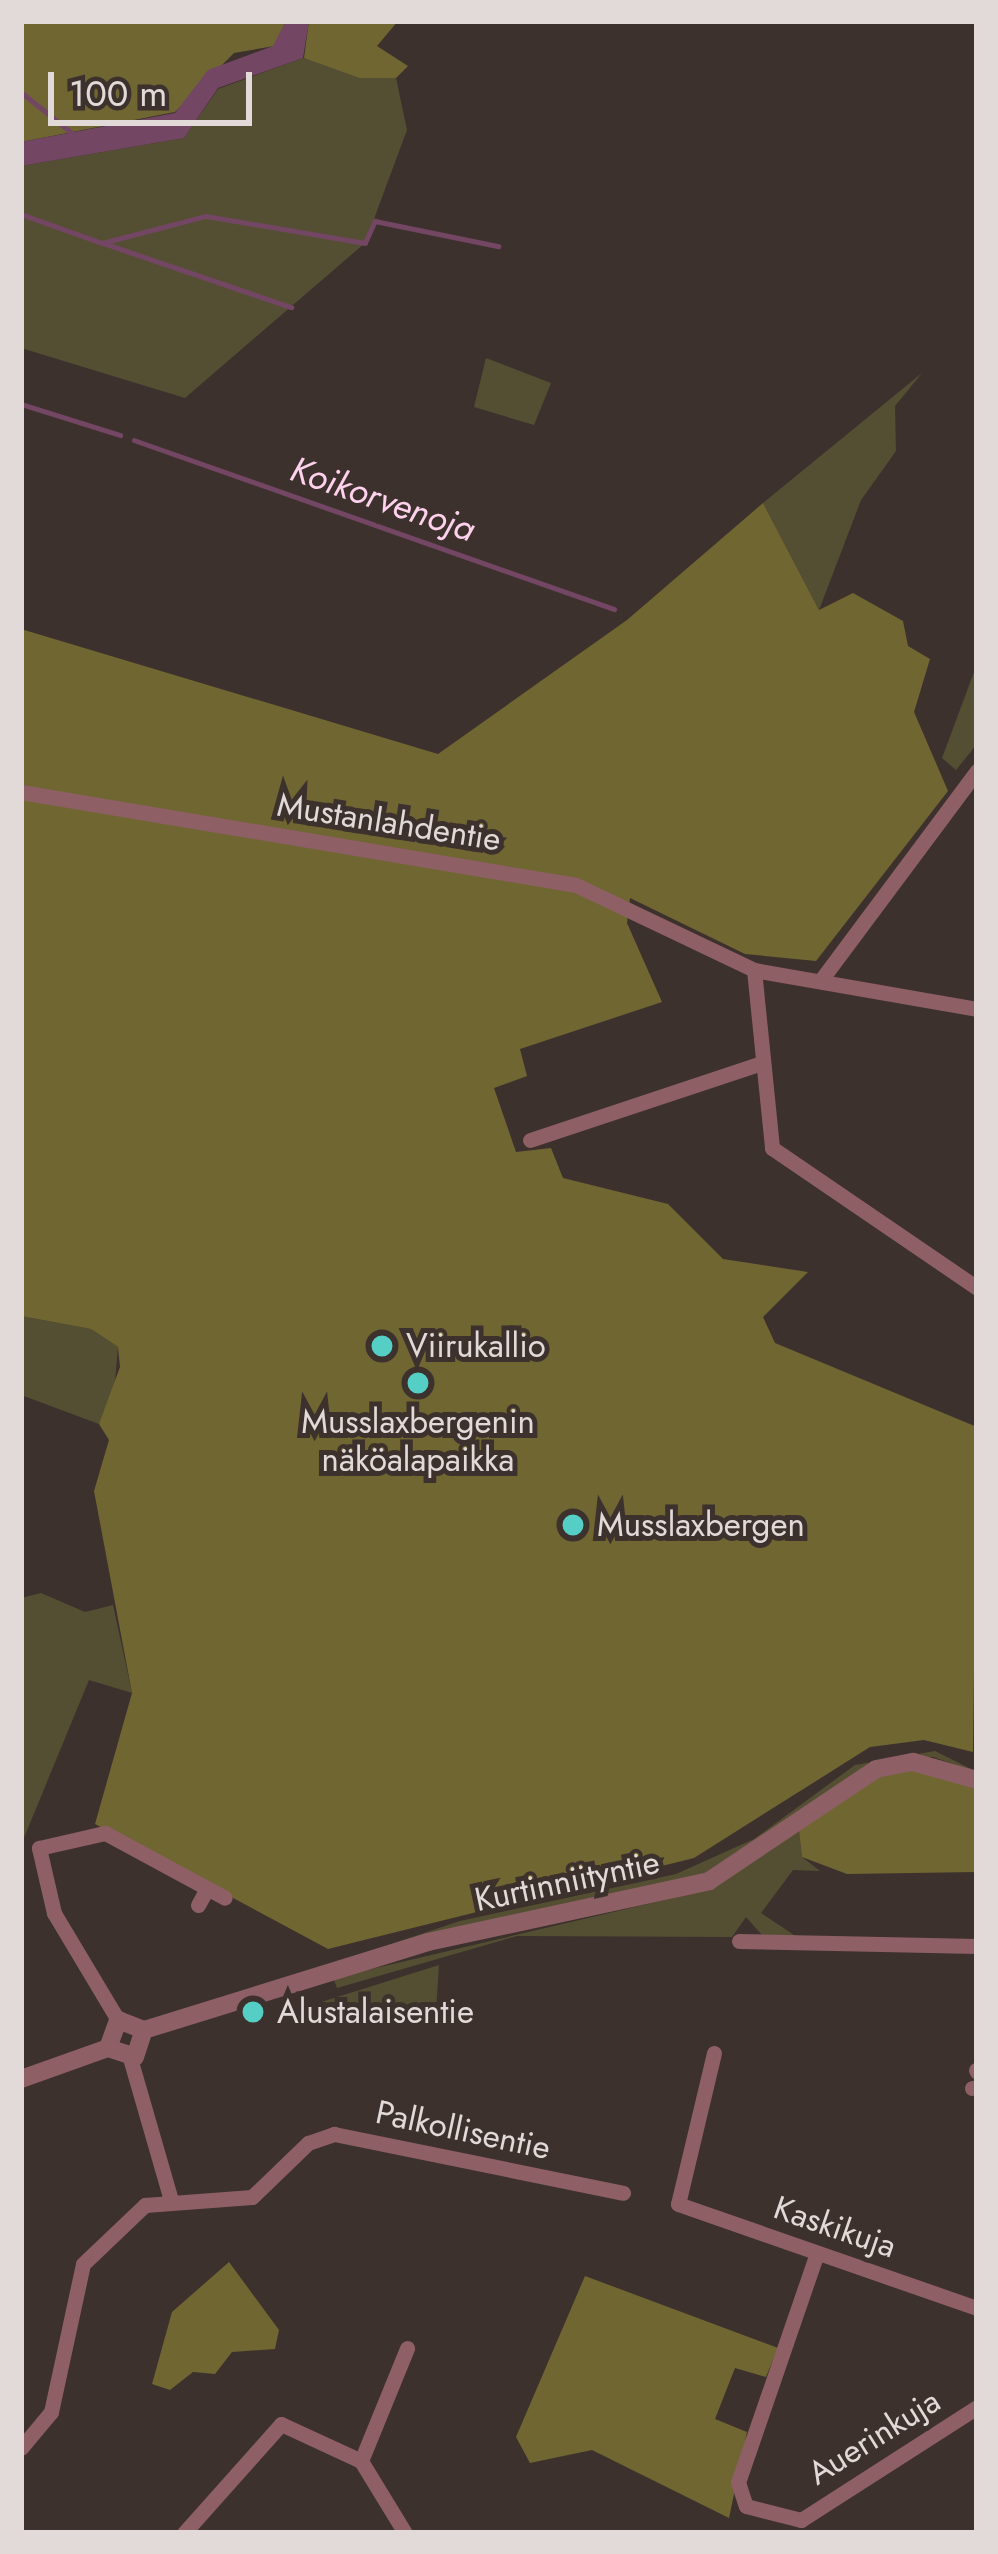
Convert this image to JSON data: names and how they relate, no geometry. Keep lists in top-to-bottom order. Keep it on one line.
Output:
{"streets":{"street":["Mustanlahdentie","Kurtinniityntie","Palkollisentie","Kaskikuja","Auerinkuja"]},"crossings":[["Kaskikuja","Auerinkuja"]],"water":["Koikorvenoja"],"places":["Viirukallio","Musslaxbergenin näköalapaikka","Musslaxbergen","Alustalaisentie"],"scale_bar":"100 m"}
